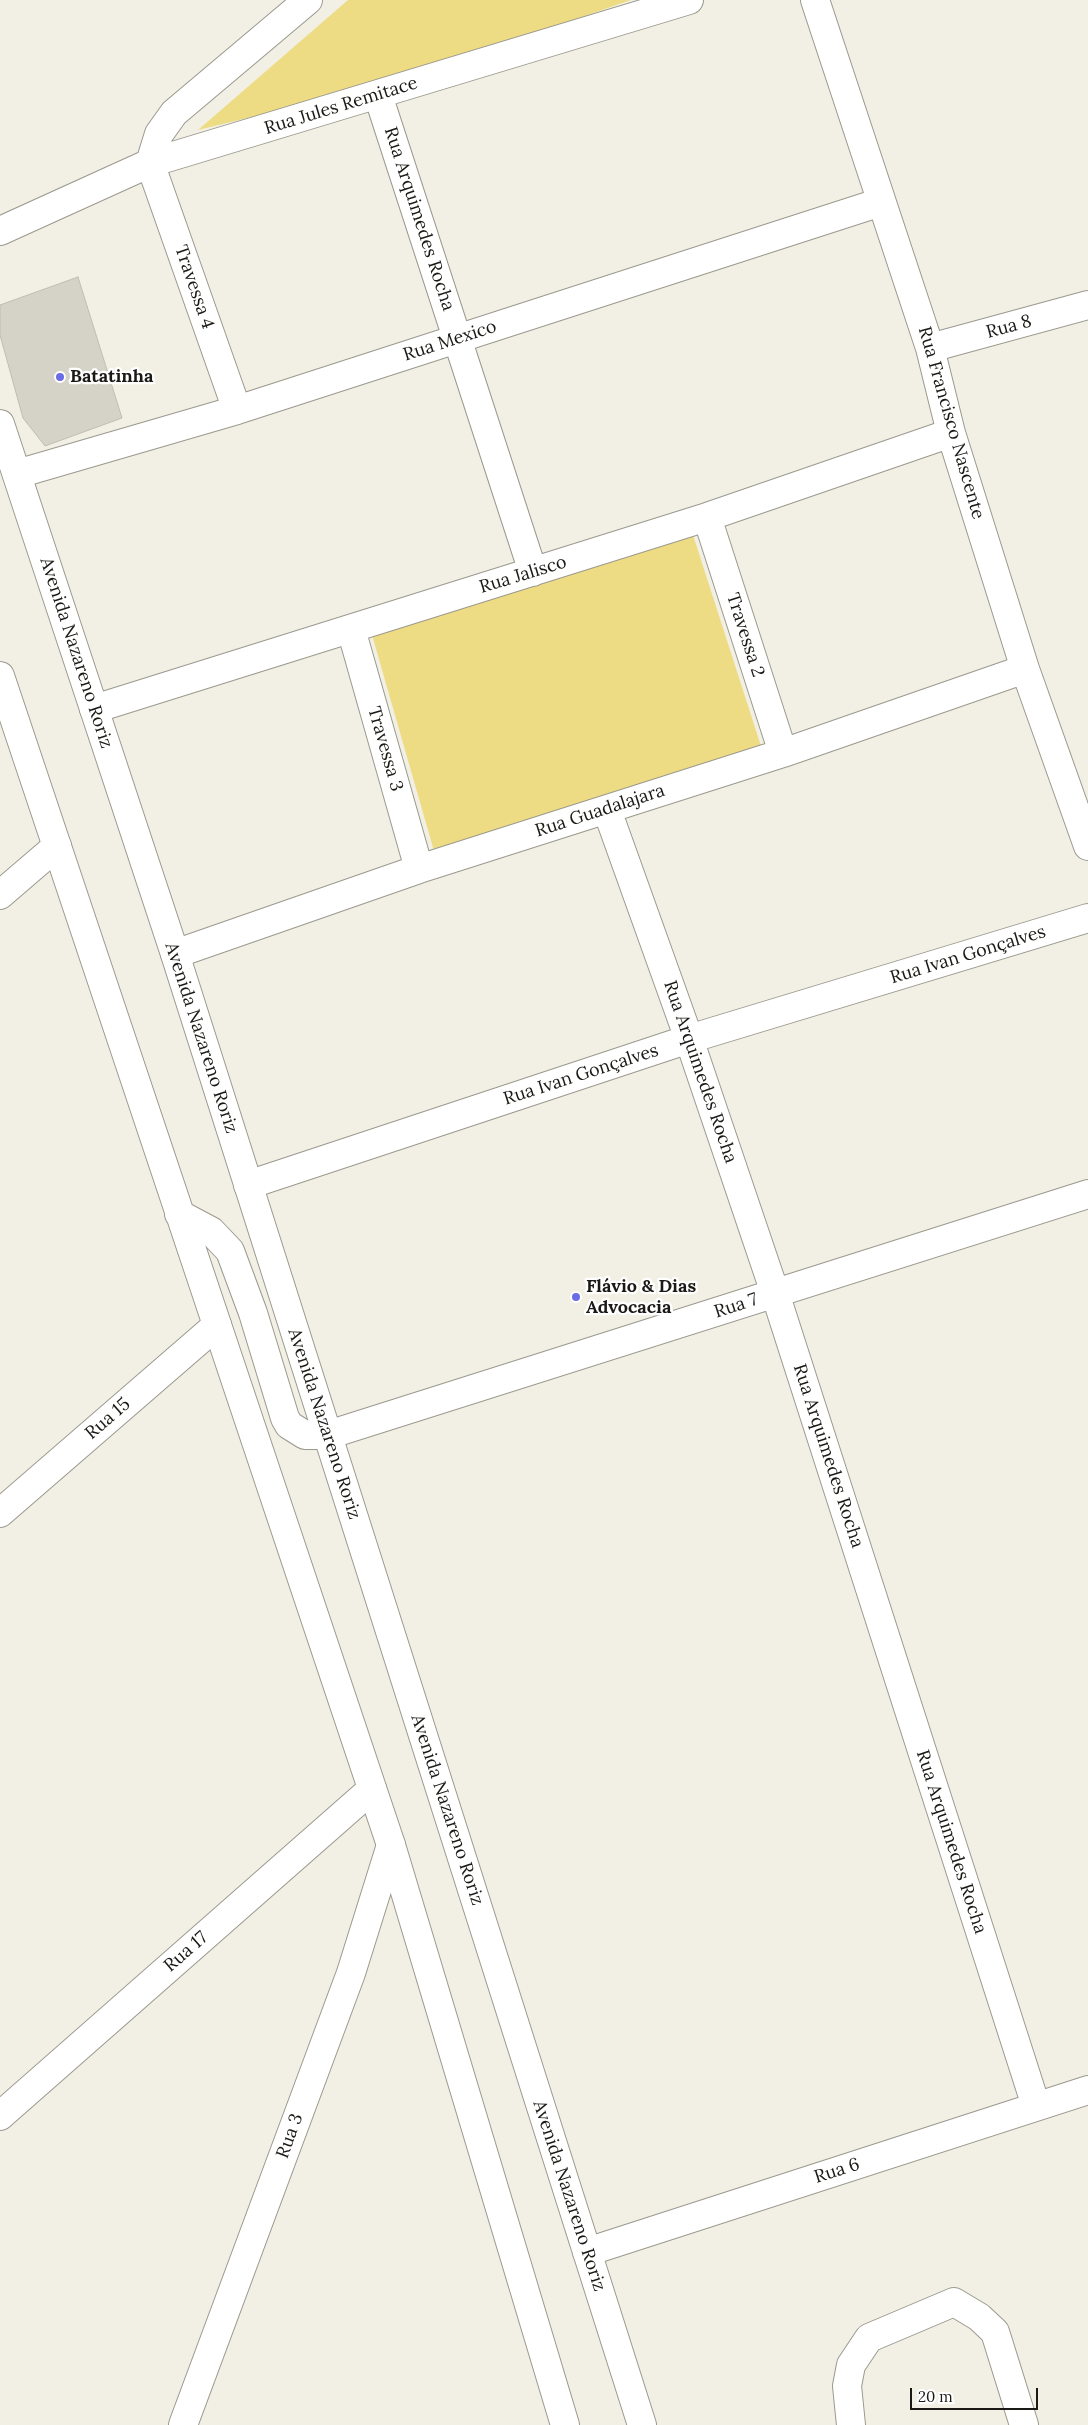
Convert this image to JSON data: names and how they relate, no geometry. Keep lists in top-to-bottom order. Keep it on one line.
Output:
{"streets":{"street":["Rua Jules Remitace","Rua Arquimedes Rocha","Travessa 4","Rua 8","Rua Mexico","Rua Francisco Nascente","Rua Jalisco","Travessa 2","Avenida Nazareno Roriz","Travessa 3","Rua Guadalajara","Rua Ivan Gonçalves","Rua 7","Rua 15","Rua 17","Rua 3","Rua 6"]},"crossings":[["Rua Jules Remitace","Rua Arquimedes Rocha"],["Rua Jules Remitace","Travessa 4"],["Rua Arquimedes Rocha","Rua Mexico"],["Rua Arquimedes Rocha","Rua Jalisco"],["Rua Arquimedes Rocha","Rua Guadalajara"],["Rua Arquimedes Rocha","Rua Ivan Gonçalves"],["Rua Arquimedes Rocha","Rua 7"],["Rua Arquimedes Rocha","Rua 6"],["Travessa 4","Rua Mexico"],["Rua 8","Rua Francisco Nascente"],["Rua Mexico","Rua Francisco Nascente"],["Rua Mexico","Avenida Nazareno Roriz"],["Rua Francisco Nascente","Rua Jalisco"],["Rua Francisco Nascente","Rua Guadalajara"],["Rua Jalisco","Travessa 2"],["Rua Jalisco","Avenida Nazareno Roriz"],["Rua Jalisco","Travessa 3"],["Travessa 2","Rua Guadalajara"],["Avenida Nazareno Roriz","Rua Guadalajara"],["Avenida Nazareno Roriz","Rua Ivan Gonçalves"],["Avenida Nazareno Roriz","Rua 7"],["Avenida Nazareno Roriz","Rua 6"],["Travessa 3","Rua Guadalajara"]],"places":["Batatinha","Flávio & Dias Advocacia"],"scale_bar":"20 m"}
